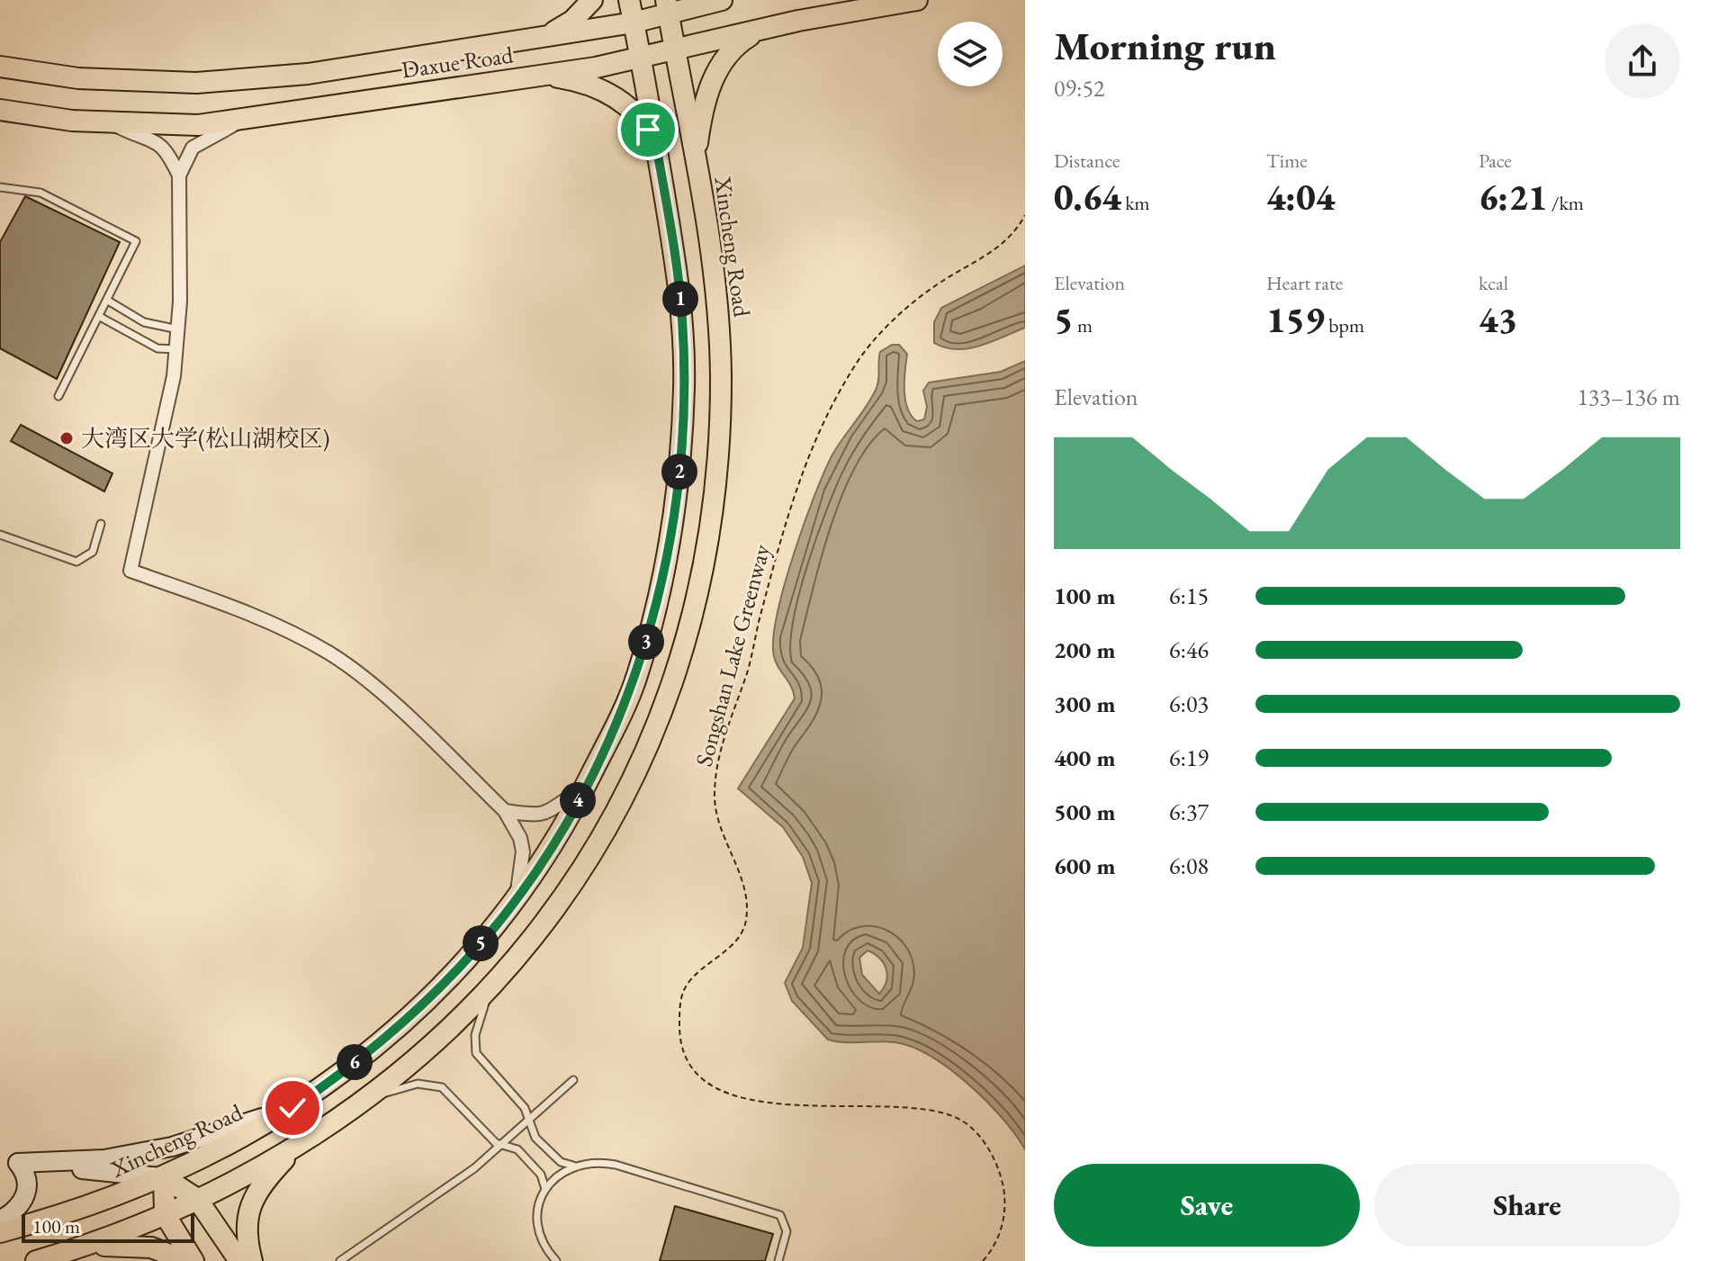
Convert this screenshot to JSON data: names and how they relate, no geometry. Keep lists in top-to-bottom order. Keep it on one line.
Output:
{"streets":{"main road":["Daxue Road","Xincheng Road"],"path":["Songshan Lake Greenway"]},"crossings":[["Daxue Road","Xincheng Road"]],"places":["大湾区大学(松山湖校区)"],"scale_bar":"100 m","page":{"heading":["Morning run","09:52"],"stats":[["Distance","0.64 km"],["Time","4:04"],["Pace","6:21 /km"],["Elevation","5 m"],["Heart rate","159 bpm"],["kcal","43"]],"pins":["1","2","3","4","5","6"],"chart":["Elevation","133–136 m"],"list":[{"name":"100 m","note":"6:15"},{"name":"200 m","note":"6:46"},{"name":"300 m","note":"6:03"},{"name":"400 m","note":"6:19"},{"name":"500 m","note":"6:37"},{"name":"600 m","note":"6:08"}],"buttons":["Save","Share"],"scale":"100 m"}}
